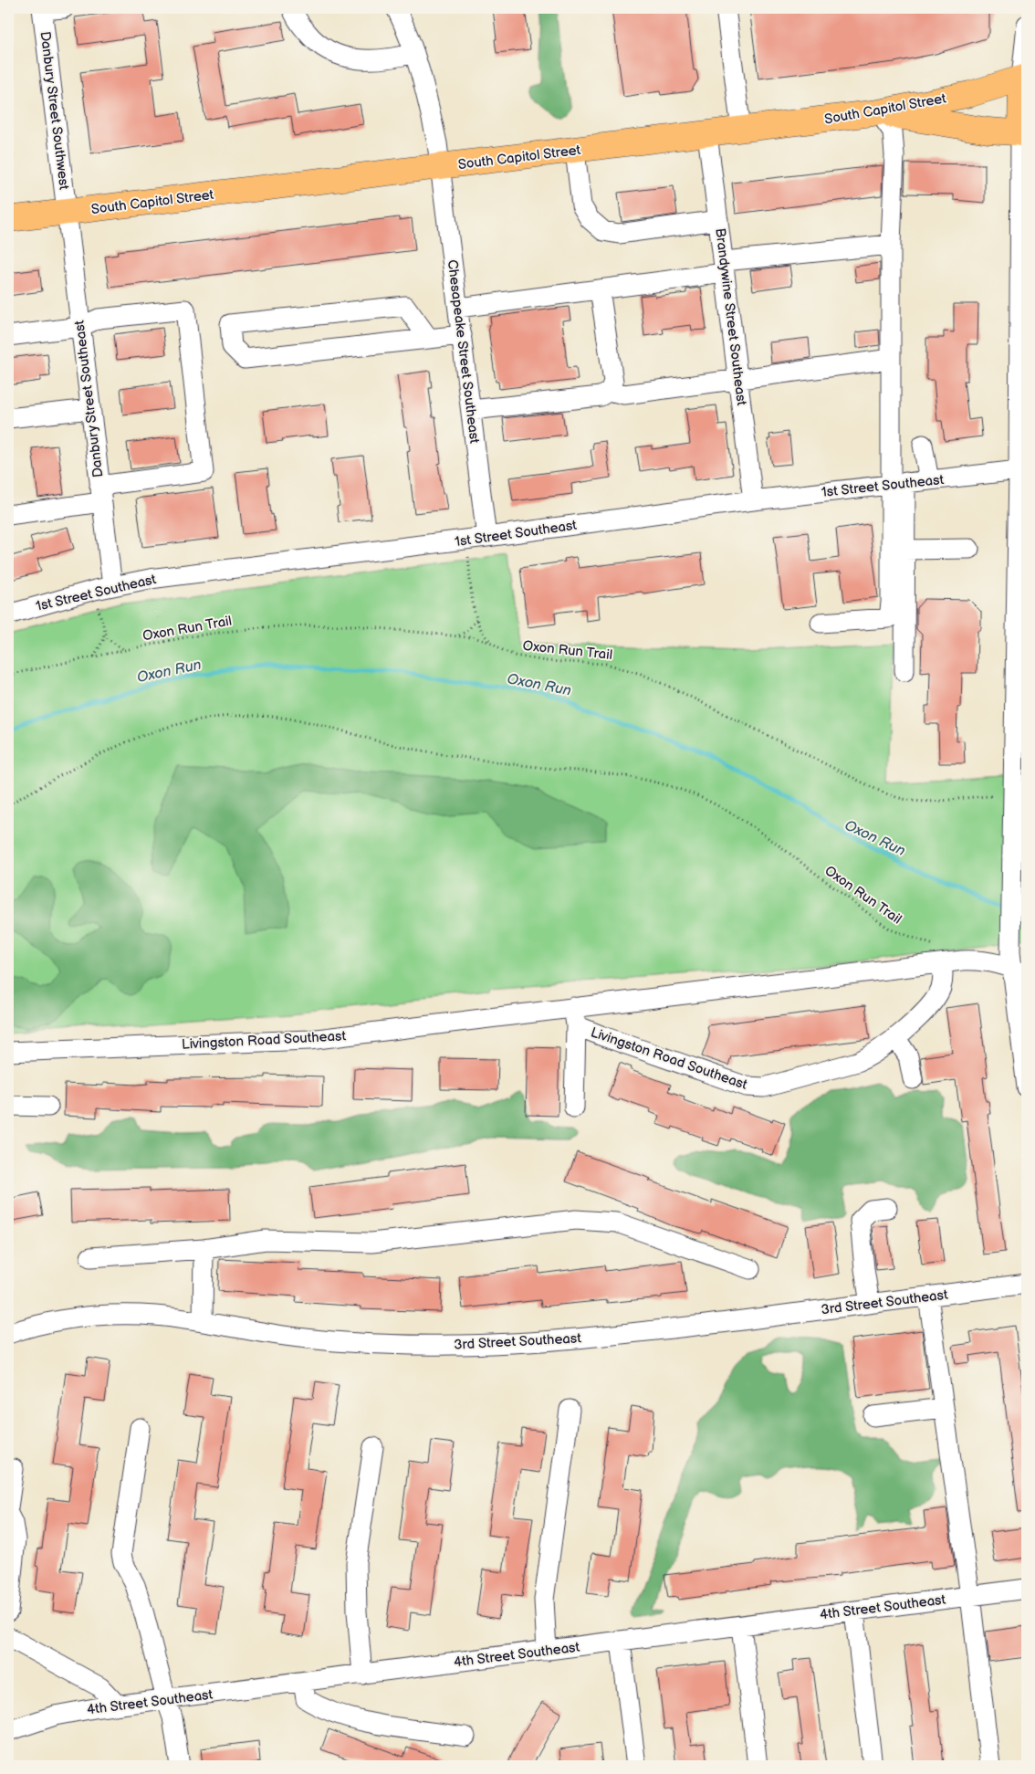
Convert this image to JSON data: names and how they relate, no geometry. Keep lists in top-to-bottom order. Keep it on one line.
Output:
{"streets":{"main road":["South Capitol Street"],"street":["Danbury Street Southwest","Brandywine Street Southeast","Chesapeake Street Southeast","Danbury Street Southeast","1st Street Southeast","Livingston Road Southeast","3rd Street Southeast","4th Street Southeast"],"path":["Oxon Run Trail"]},"crossings":[["South Capitol Street","Danbury Street Southwest"],["South Capitol Street","Brandywine Street Southeast"],["South Capitol Street","Chesapeake Street Southeast"],["South Capitol Street","Danbury Street Southeast"],["Danbury Street Southwest","Danbury Street Southeast"],["Brandywine Street Southeast","1st Street Southeast"],["Chesapeake Street Southeast","1st Street Southeast"],["Danbury Street Southeast","1st Street Southeast"],["Oxon Run Trail","Livingston Road Southeast"]],"water":["Oxon Run"]}
